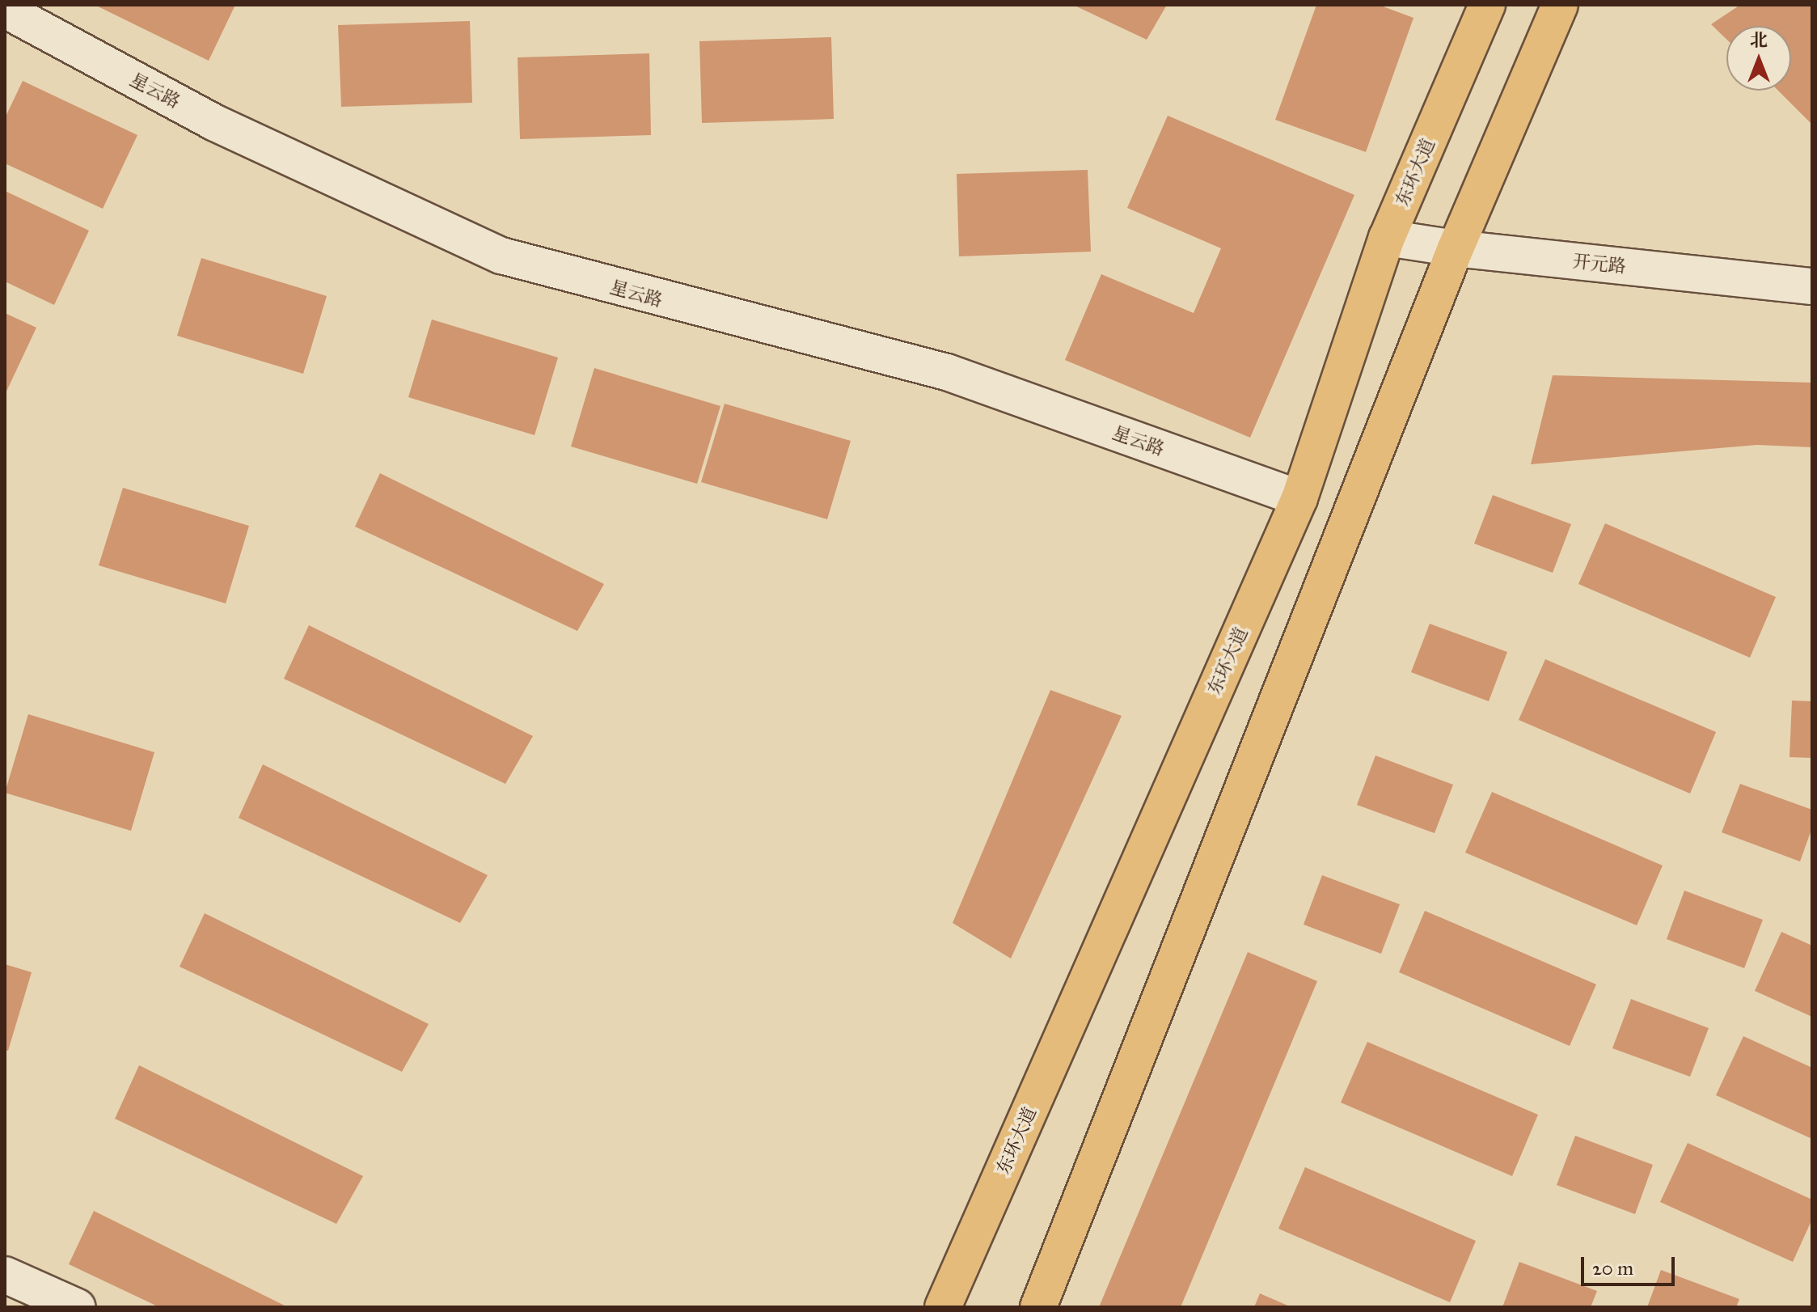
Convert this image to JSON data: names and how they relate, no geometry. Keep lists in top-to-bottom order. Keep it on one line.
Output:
{"streets":{"main road":["东环大道"],"street":["星云路","开元路"]},"crossings":[["星云路","东环大道"],["东环大道","开元路"]],"scale_bar":"20 m","north":"top"}
